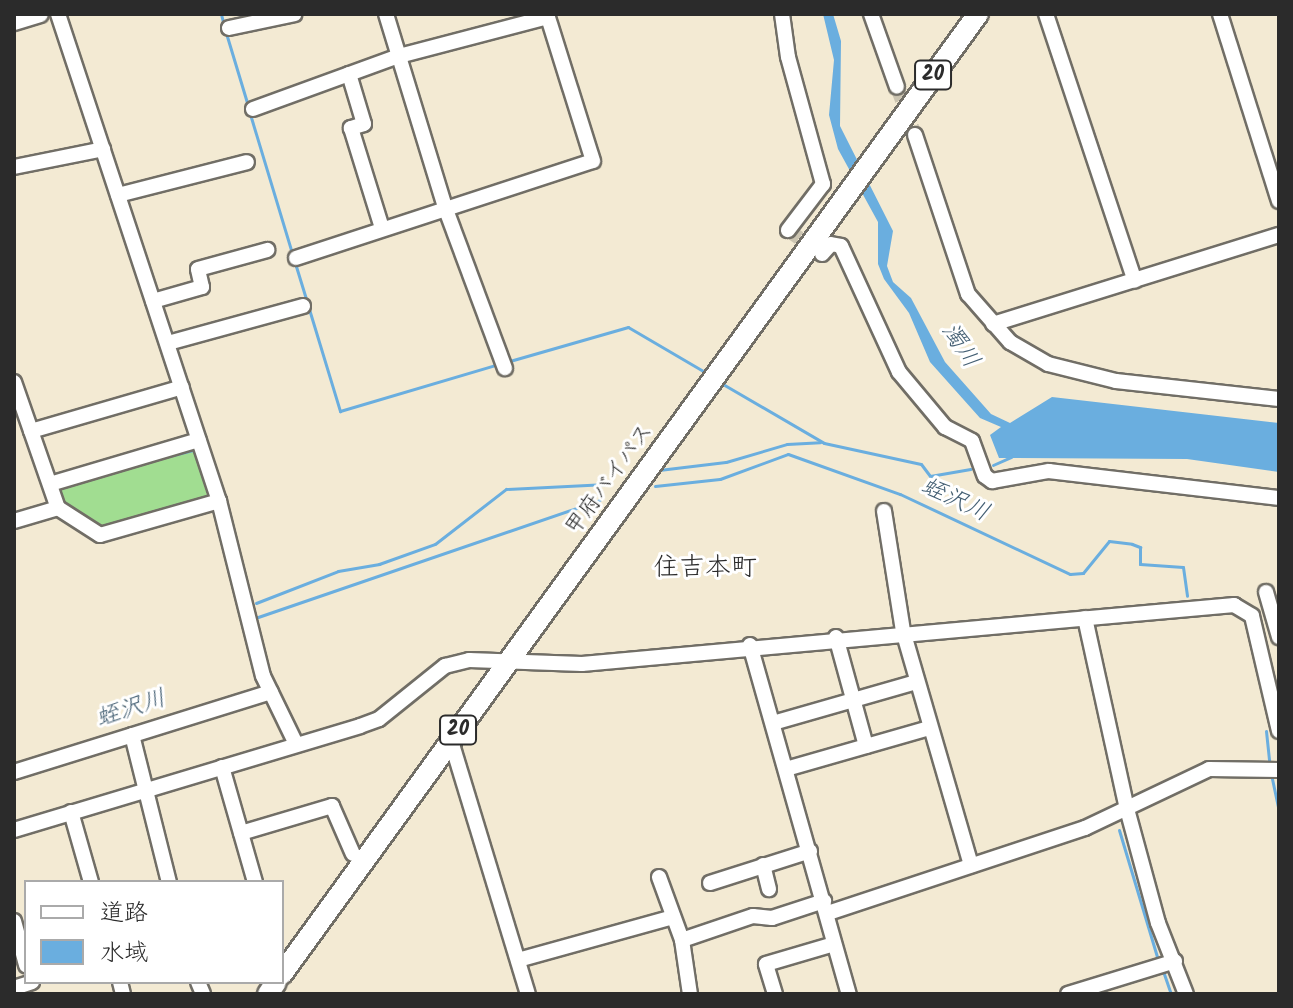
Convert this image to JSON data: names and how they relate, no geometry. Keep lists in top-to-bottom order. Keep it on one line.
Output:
{"streets":{"highway":["20","甲府バイパス"]},"districts":["住吉本町"],"water":["濁川","蛭沢川"],"legend":["道路","水域"]}
